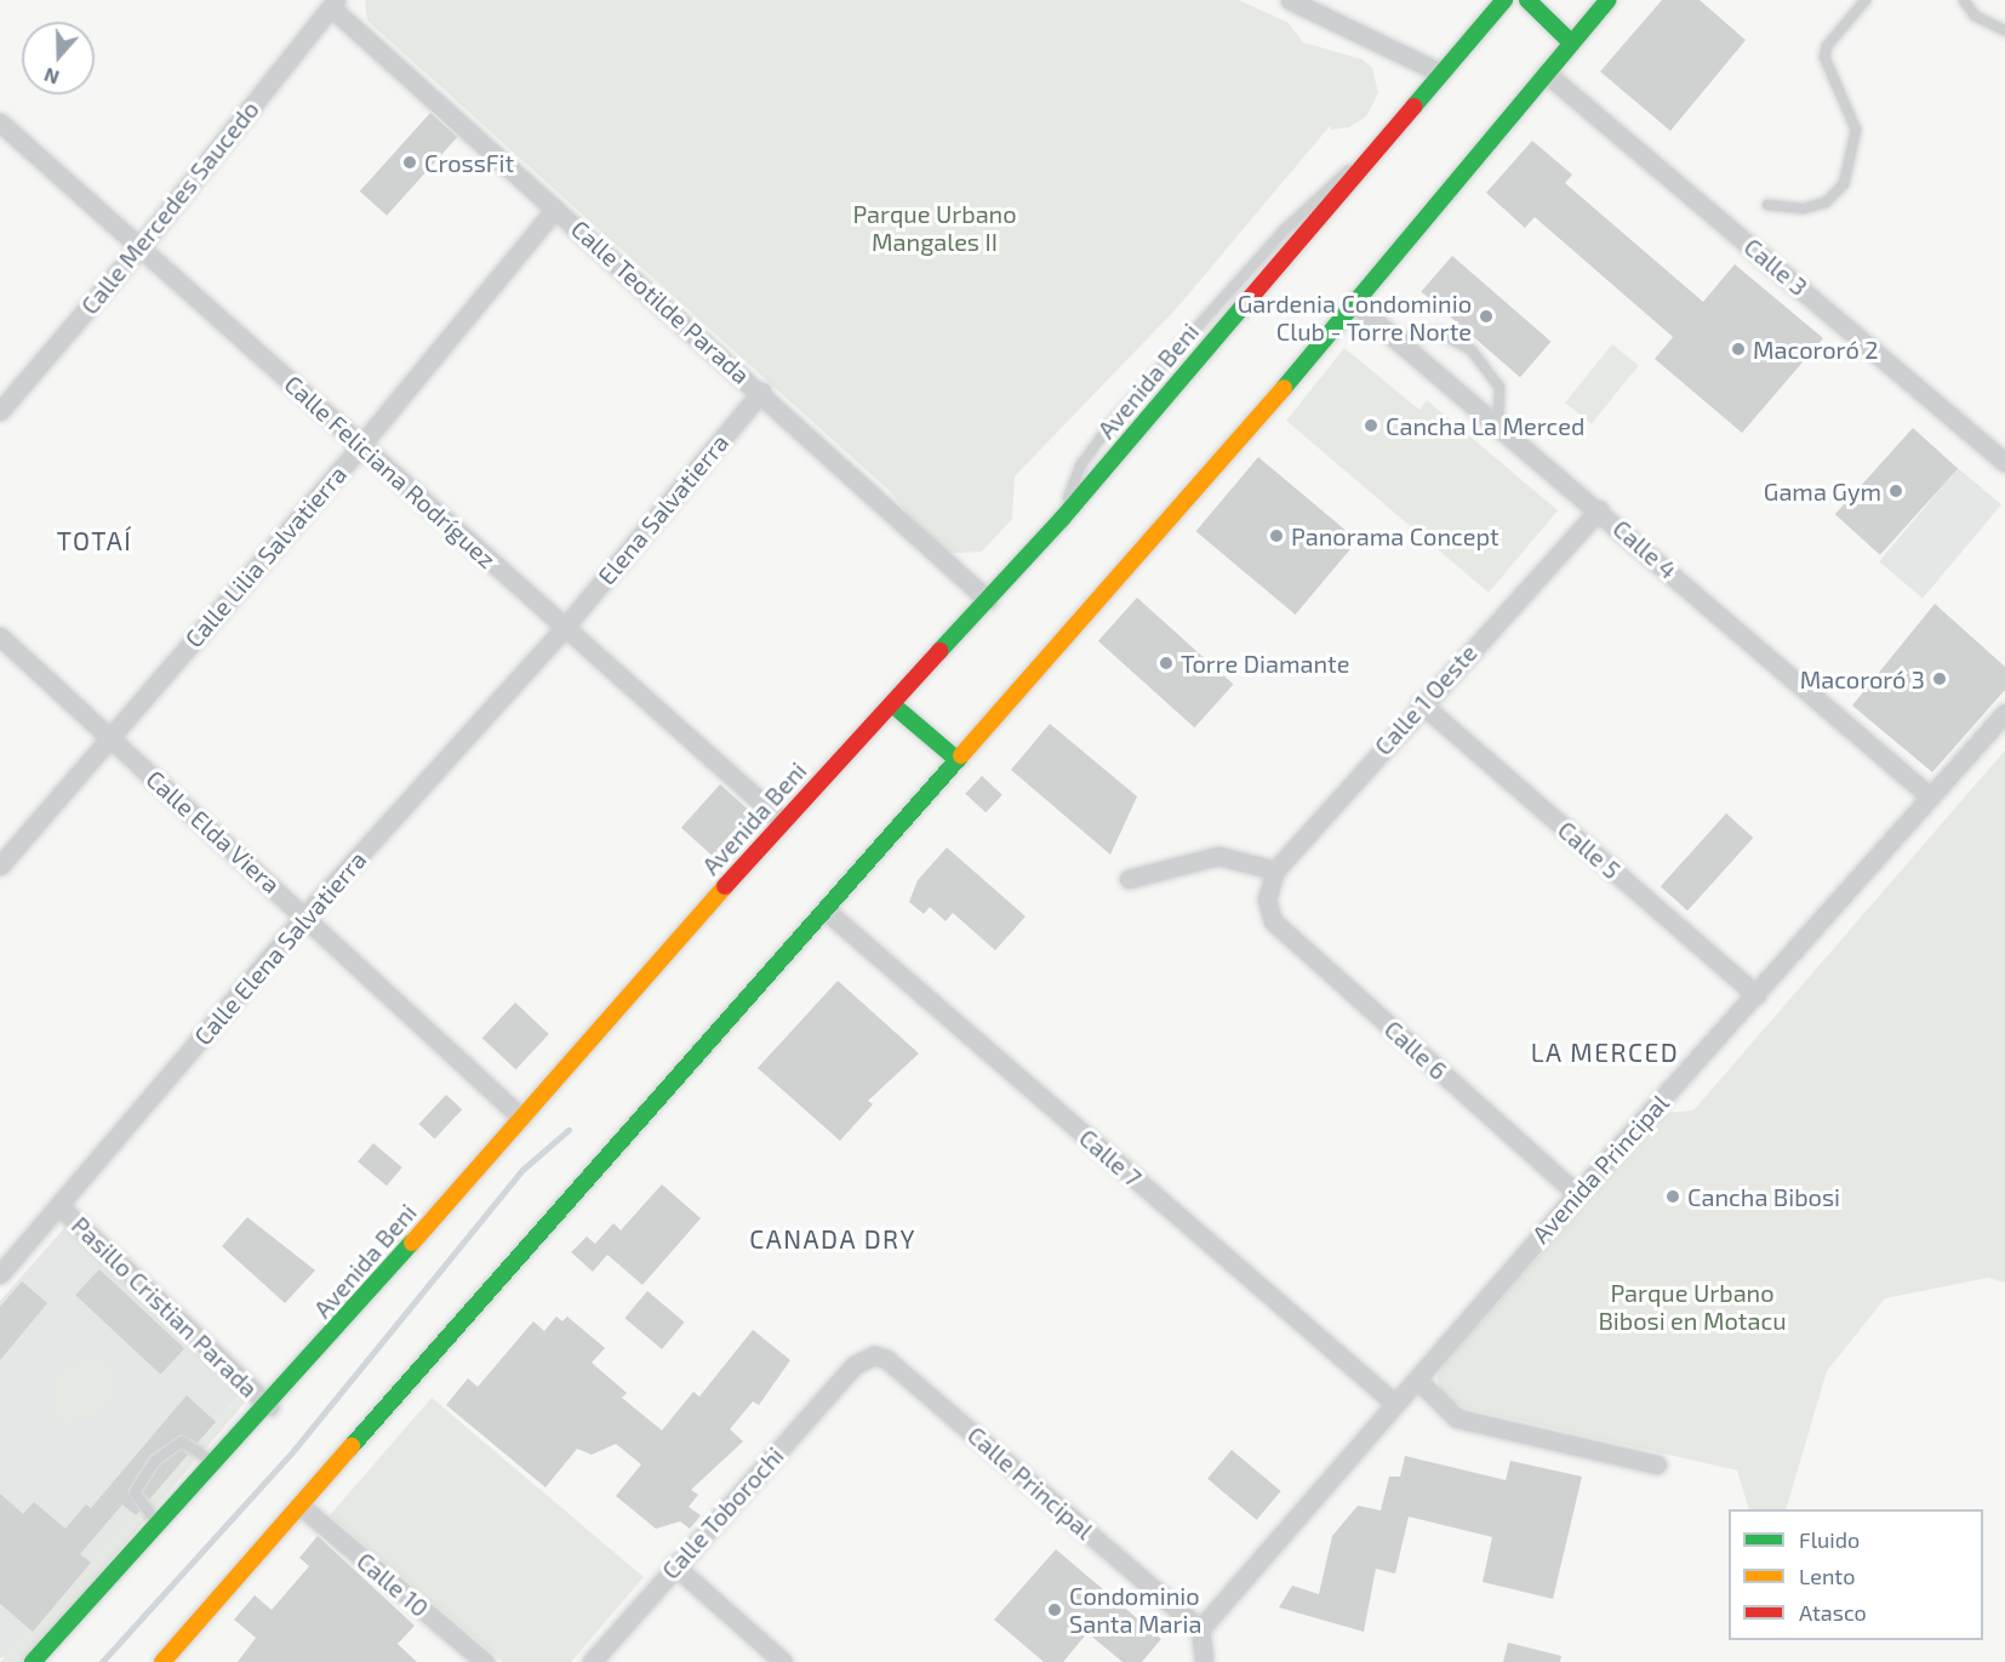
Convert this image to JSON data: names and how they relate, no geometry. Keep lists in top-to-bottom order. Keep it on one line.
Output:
{"streets":{"street":["Calle Mercedes Saucedo","Calle 3","Calle Teotilde Parada","Avenida Beni","Calle Feliciana Rodríguez","Elena Salvatierra","Calle 4","Calle Lilia Salvatierra","Calle 1 Oeste","Calle Elda Viera","Calle 5","Calle Elena Salvatierra","Calle 6","Calle 7","Avenida Principal","Pasillo Cristian Parada","Calle Principal","Calle Toborochi","Calle 10"]},"crossings":[["Calle Mercedes Saucedo","Calle Teotilde Parada"],["Calle Mercedes Saucedo","Calle Feliciana Rodríguez"],["Calle Teotilde Parada","Avenida Beni"],["Calle Teotilde Parada","Elena Salvatierra"],["Calle Teotilde Parada","Calle Lilia Salvatierra"],["Avenida Beni","Calle Feliciana Rodríguez"],["Avenida Beni","Calle Elda Viera"],["Avenida Beni","Pasillo Cristian Parada"],["Calle Feliciana Rodríguez","Elena Salvatierra"],["Calle Feliciana Rodríguez","Calle Lilia Salvatierra"],["Calle Feliciana Rodríguez","Calle Elena Salvatierra"],["Elena Salvatierra","Calle Elena Salvatierra"],["Calle 4","Calle 1 Oeste"],["Calle 4","Avenida Principal"],["Calle Lilia Salvatierra","Calle Elda Viera"],["Calle 1 Oeste","Calle 5"],["Calle 1 Oeste","Calle 6"],["Calle Elda Viera","Calle Elena Salvatierra"],["Calle 5","Avenida Principal"],["Calle Elena Salvatierra","Pasillo Cristian Parada"],["Calle 6","Avenida Principal"],["Calle 7","Avenida Principal"],["Avenida Principal","Calle Principal"],["Calle Principal","Calle Toborochi"]],"districts":["TOTAÍ","LA MERCED","CANADA DRY"],"parks":["Parque Urbano Mangales II","Parque Urbano Bibosi en Motacu"],"places":["CrossFit","Gardenia Condominio Club - Torre Norte","Macororó 2","Cancha La Merced","Gama Gym","Panorama Concept","Torre Diamante","Macororó 3","Cancha Bibosi","Condominio Santa Maria"],"legend":["Fluido","Lento","Atasco"],"north":"bottom"}
